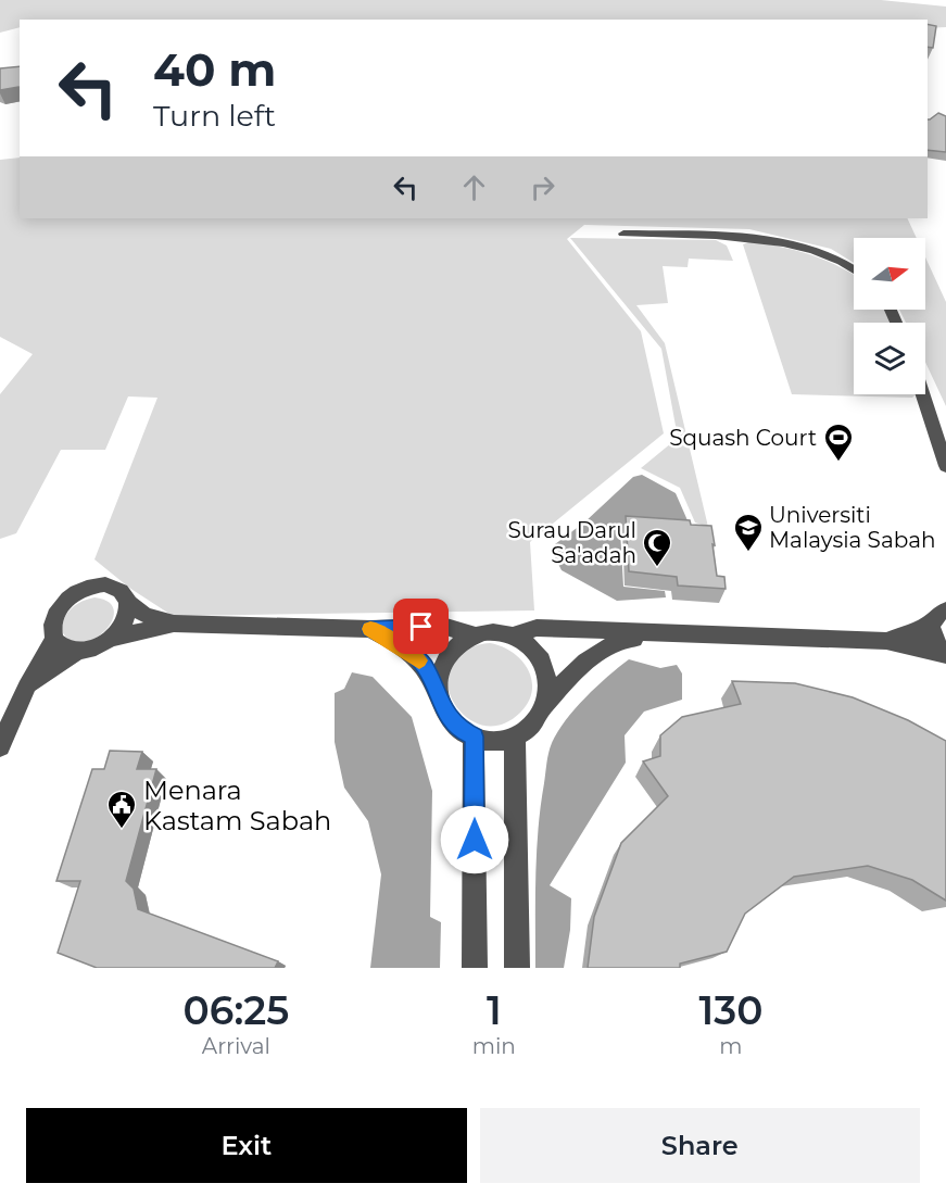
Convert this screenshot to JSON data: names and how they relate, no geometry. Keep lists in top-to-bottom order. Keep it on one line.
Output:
{"places":{"sports":["Squash Court"],"school or university":["Universiti Malaysia Sabah"],"mosque":["Surau Darul Sa'adah"],"public building":["Menara Kastam Sabah"]},"north":"right","page":{"turn":["40 m","Turn left"],"eta":["06:25","Arrival","1","min","130","m"],"buttons":["Exit","Share"]}}
